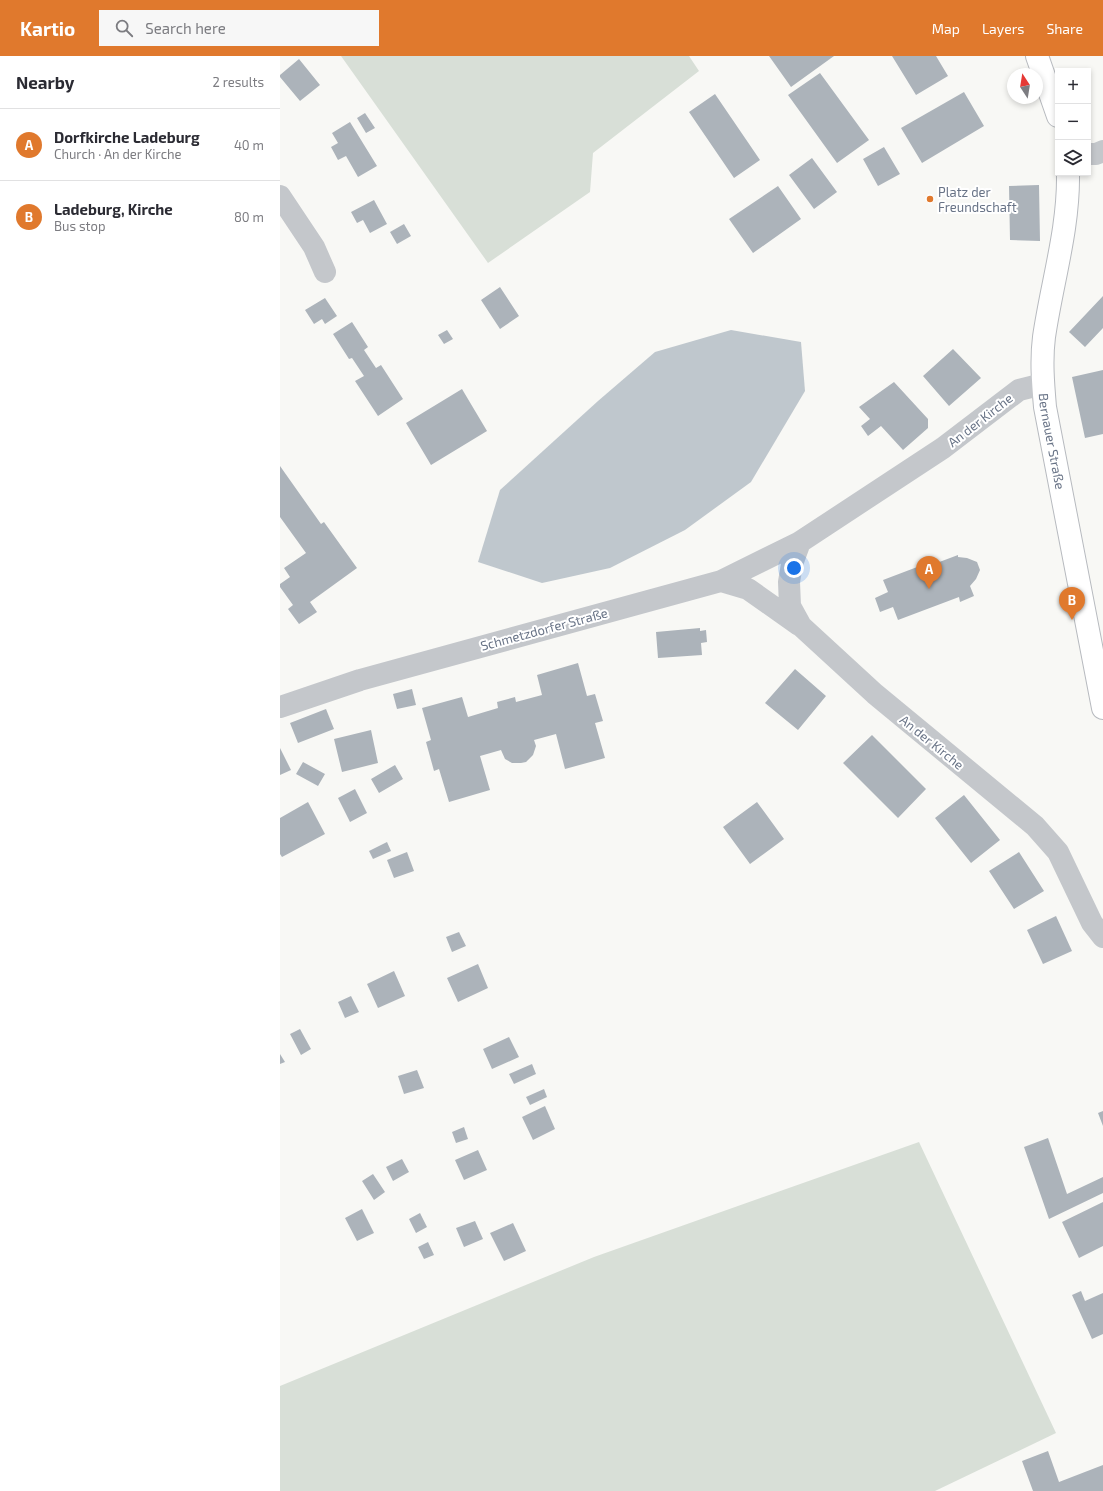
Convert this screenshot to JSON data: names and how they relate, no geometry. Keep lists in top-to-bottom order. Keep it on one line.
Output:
{"streets":{"main road":["Bernauer Straße"],"street":["An der Kirche","Schmetzdorfer Straße"]},"crossings":[["An der Kirche","Bernauer Straße"],["An der Kirche","Schmetzdorfer Straße"]],"places":["Platz der Freundschaft"],"north":"top","page":{"header":"Kartio","search":"Search here","nav":["Map","Layers","Share"],"heading":["Nearby","2 results"],"map_buttons":["+","−"],"list":[{"mark":"A","name":"Dorfkirche Ladeburg","note":"Church · An der Kirche","value":"40 m"},{"mark":"B","name":"Ladeburg, Kirche","note":"Bus stop","value":"80 m"}],"pins":["A","B"]}}
